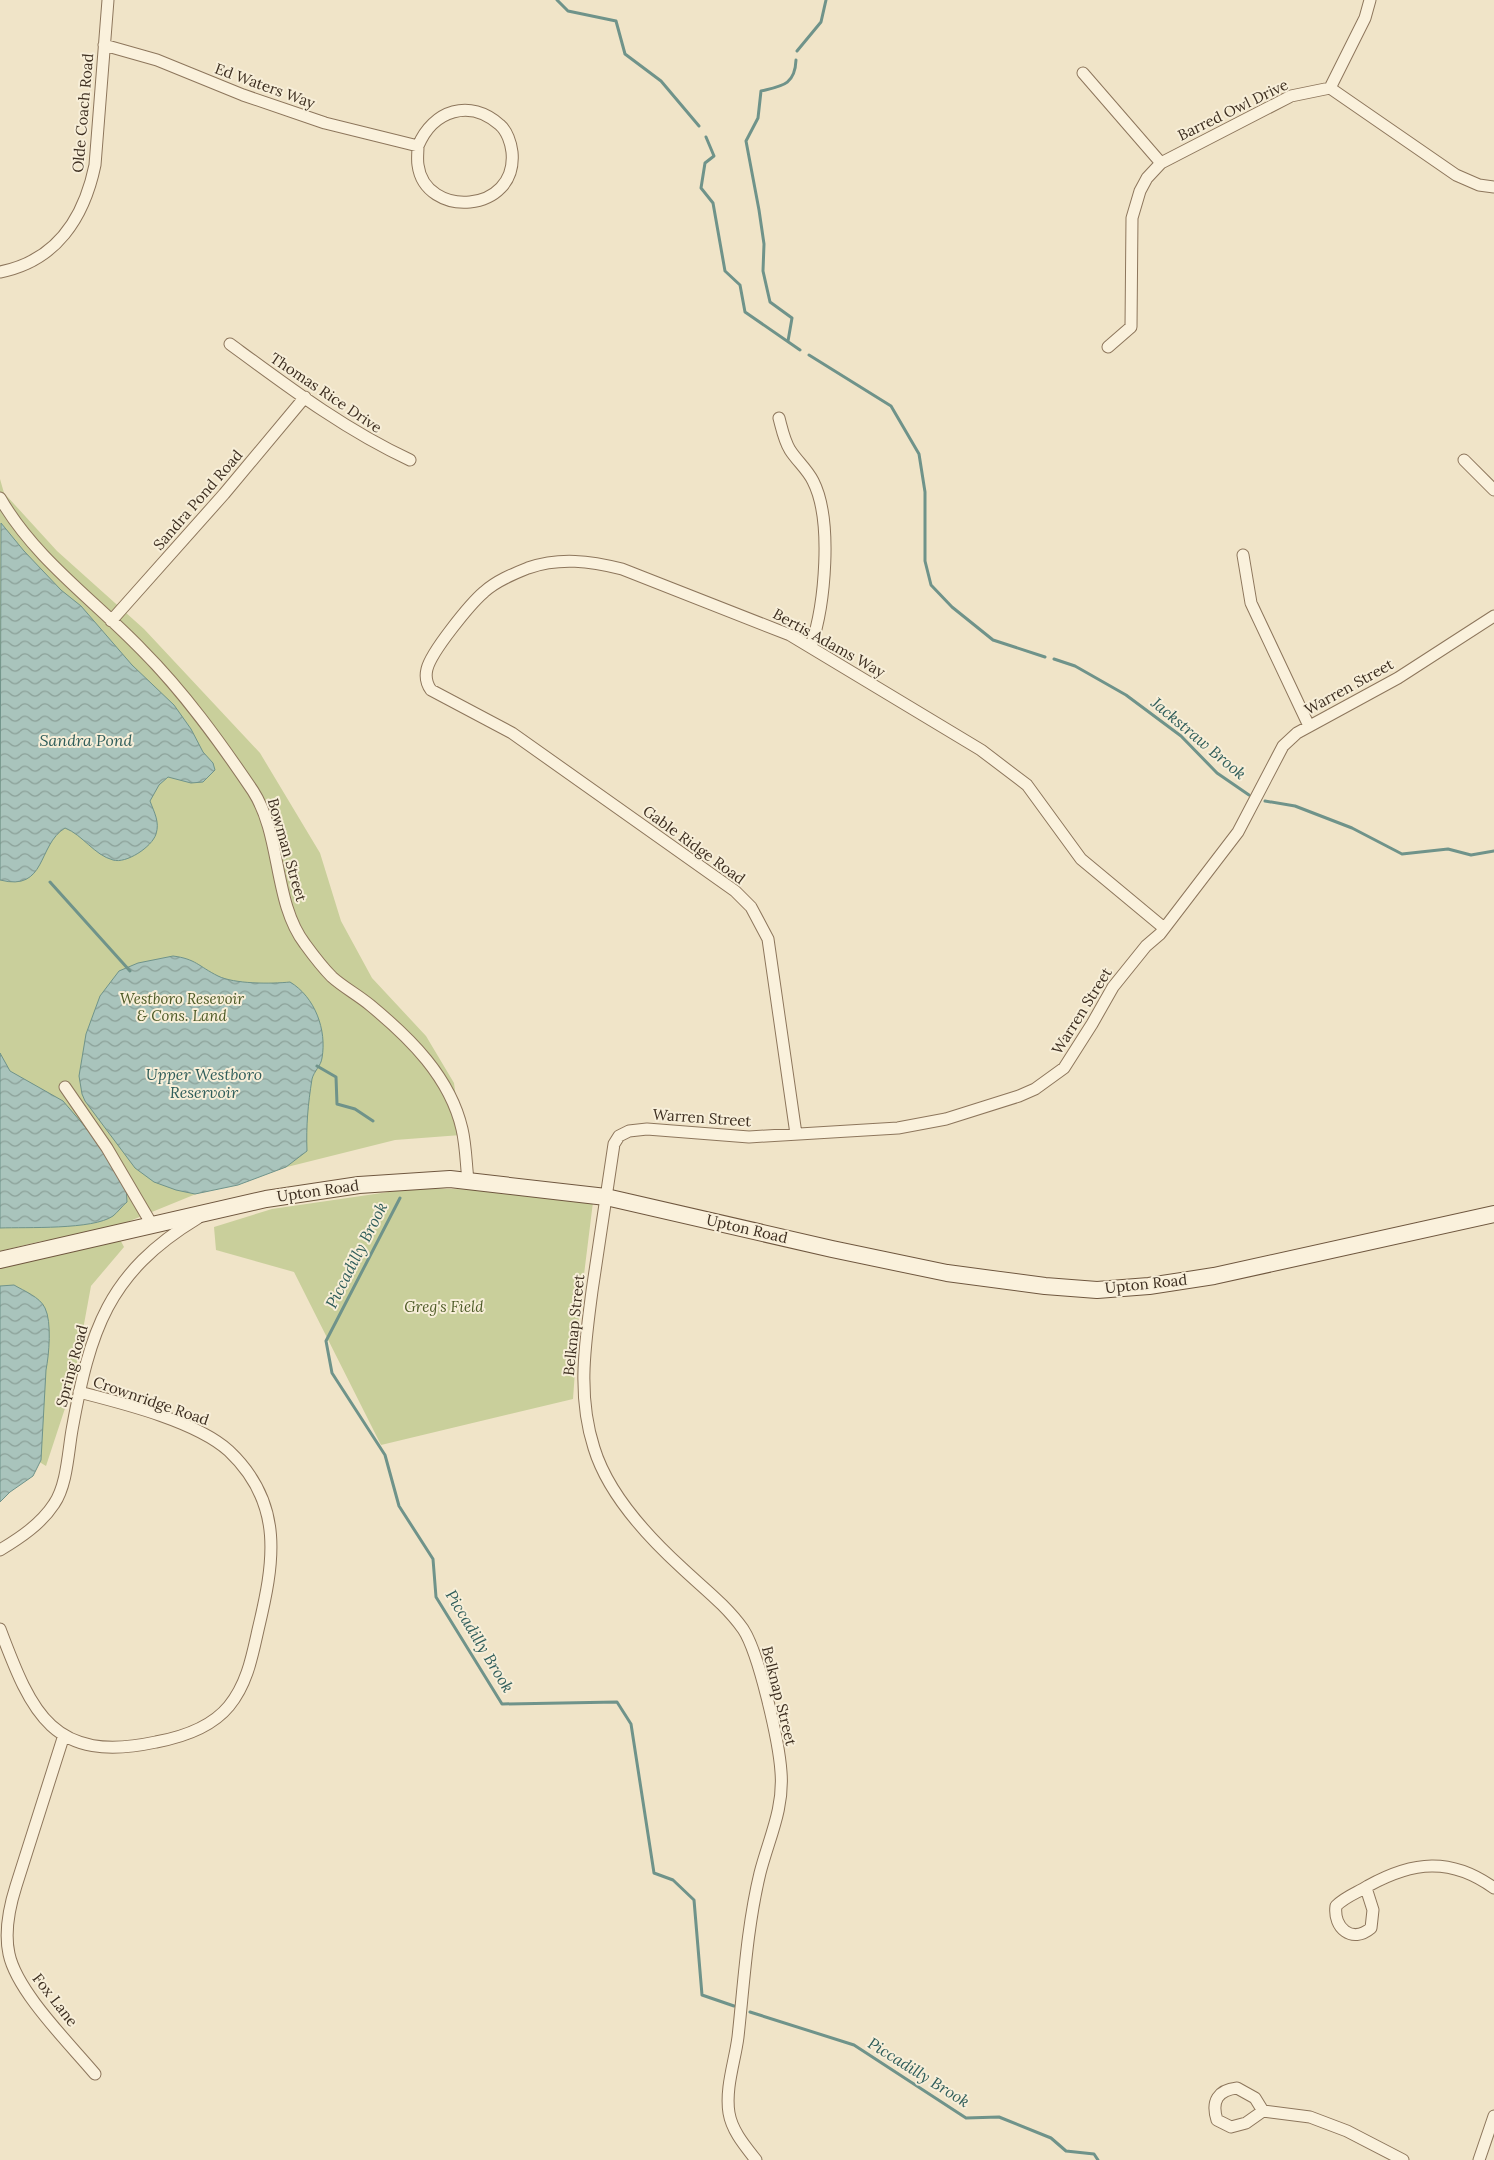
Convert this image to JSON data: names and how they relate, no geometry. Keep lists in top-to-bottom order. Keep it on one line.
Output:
{"streets":{"main road":["Upton Road"],"street":["Ed Waters Way","Barred Owl Drive","Olde Coach Road","Thomas Rice Drive","Sandra Pond Road","Bertis Adams Way","Warren Street","Gable Ridge Road","Bowman Street","Belknap Street","Spring Road","Crownridge Road","Fox Lane"]},"crossings":[["Ed Waters Way","Olde Coach Road"],["Thomas Rice Drive","Sandra Pond Road"],["Sandra Pond Road","Bowman Street"],["Bertis Adams Way","Warren Street"],["Bertis Adams Way","Gable Ridge Road"],["Warren Street","Gable Ridge Road"],["Warren Street","Upton Road"],["Warren Street","Belknap Street"],["Bowman Street","Upton Road"],["Upton Road","Belknap Street"],["Upton Road","Spring Road"],["Spring Road","Crownridge Road"],["Crownridge Road","Fox Lane"]],"water":["Jackstraw Brook","Sandra Pond","Upper Westboro Reservoir","Piccadilly Brook"],"parks":["Westboro Resevoir & Cons. Land","Greg's Field"]}
